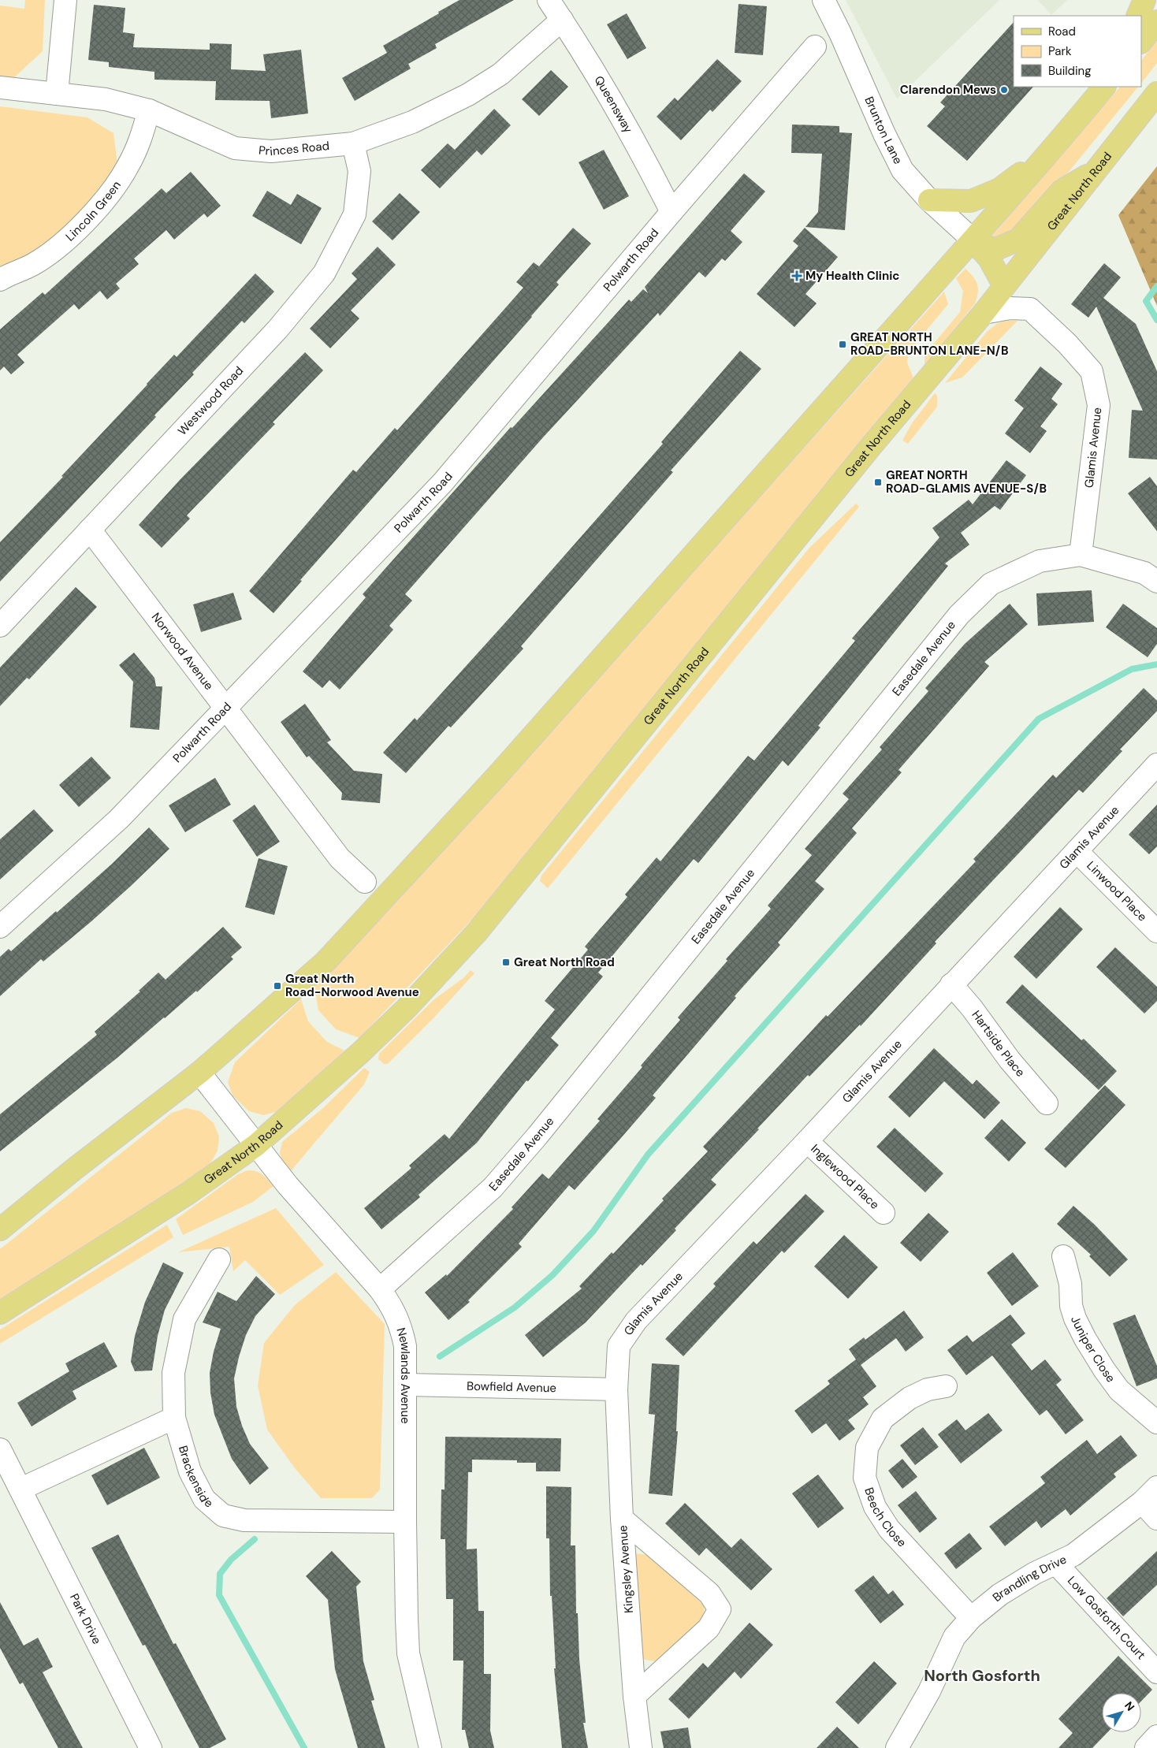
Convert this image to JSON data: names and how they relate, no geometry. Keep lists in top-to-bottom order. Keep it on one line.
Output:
{"streets":{"main road":["Great North Road"],"street":["Queensway","Brunton Lane","Princes Road","Lincoln Green","Polwarth Road","Westwood Road","Glamis Avenue","Norwood Avenue","Easedale Avenue","Linwood Place","Hartside Place","Inglewood Place","Juniper Close","Newlands Avenue","Bowfield Avenue","Brackenside","Beech Close","Kingsley Avenue","Brandling Drive","Low Gosforth Court","Park Drive"]},"crossings":[["Queensway","Princes Road"],["Queensway","Polwarth Road"],["Princes Road","Lincoln Green"],["Princes Road","Westwood Road"],["Great North Road","Glamis Avenue"],["Great North Road","Newlands Avenue"],["Polwarth Road","Norwood Avenue"],["Westwood Road","Norwood Avenue"],["Glamis Avenue","Easedale Avenue"],["Glamis Avenue","Linwood Place"],["Glamis Avenue","Hartside Place"],["Glamis Avenue","Inglewood Place"],["Glamis Avenue","Bowfield Avenue"],["Glamis Avenue","Kingsley Avenue"],["Easedale Avenue","Newlands Avenue"],["Newlands Avenue","Bowfield Avenue"],["Newlands Avenue","Brackenside"],["Bowfield Avenue","Kingsley Avenue"],["Beech Close","Brandling Drive"],["Brandling Drive","Low Gosforth Court"]],"districts":["North Gosforth"],"places":{"other":["Clarendon Mews"],"health":["My Health Clinic"],"transit":["GREAT NORTH ROAD-BRUNTON LANE-N/B","GREAT NORTH ROAD-GLAMIS AVENUE-S/B","Great North Road","Great North Road-Norwood Avenue"]},"legend":["Road","Park","Building"],"north":"top right"}
